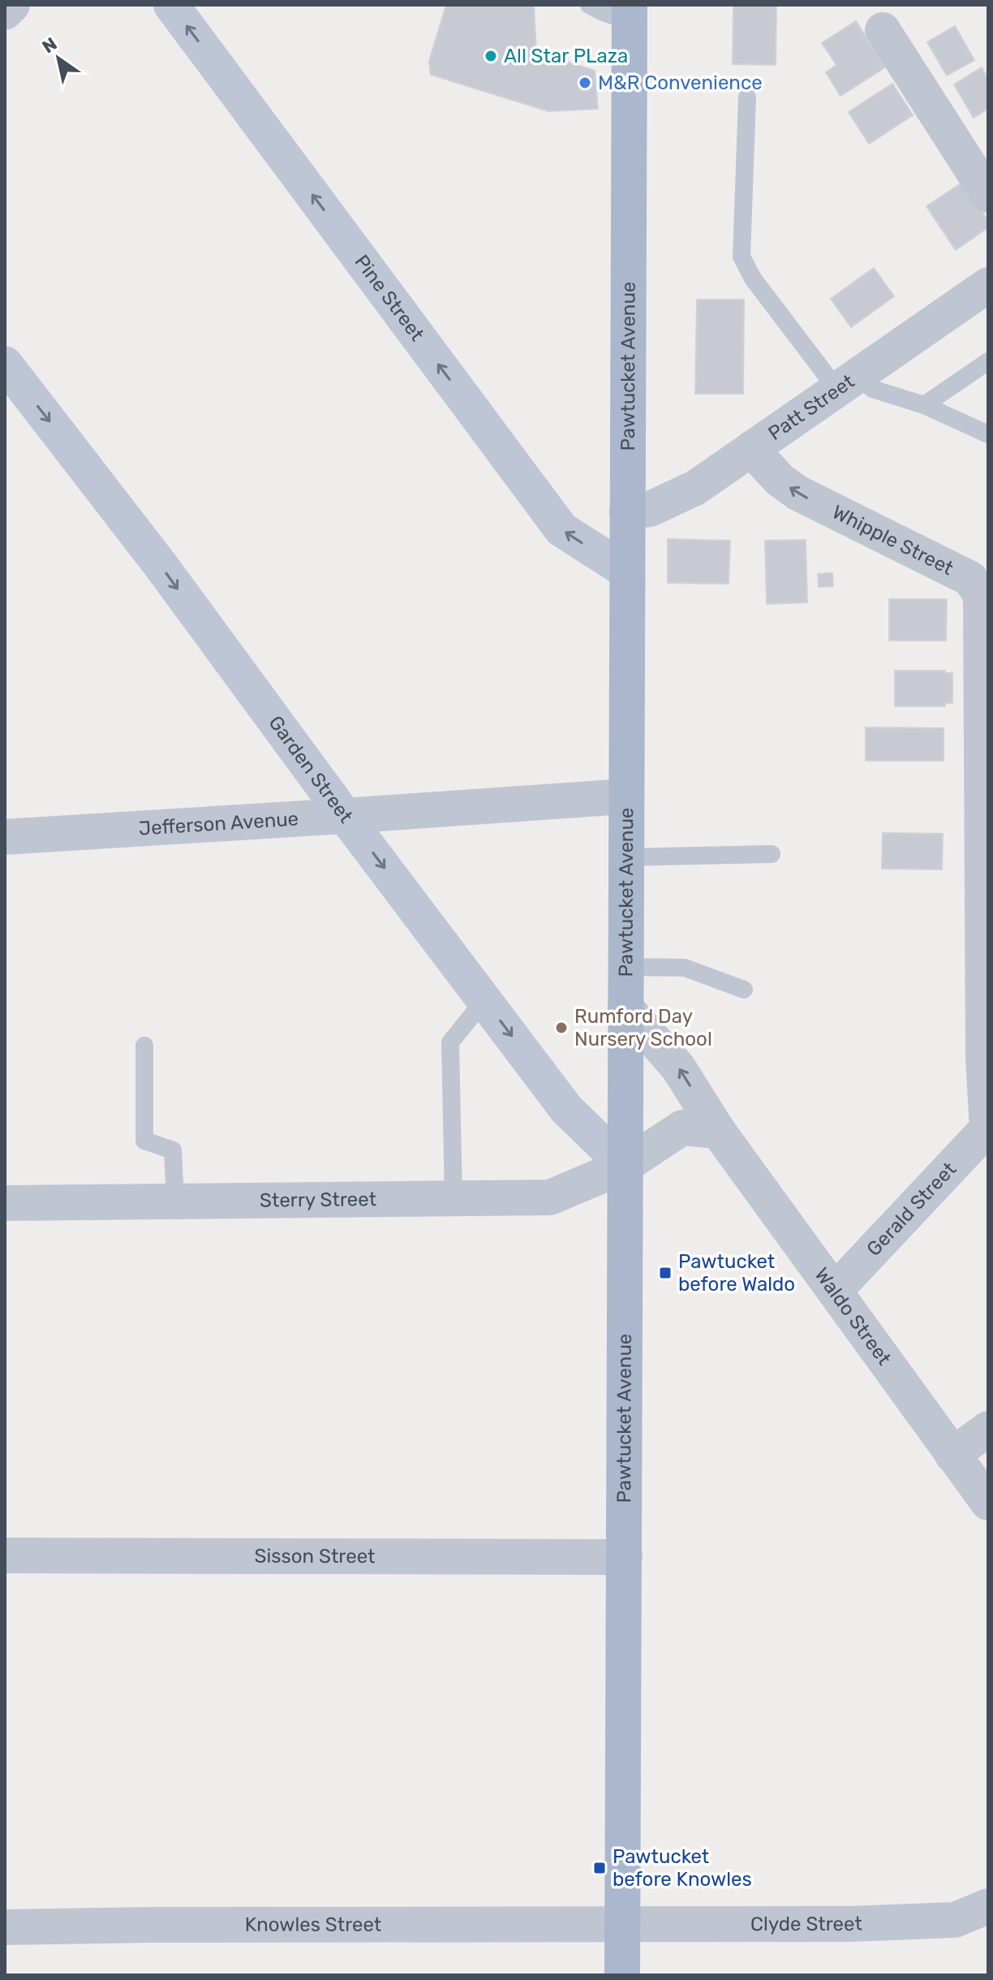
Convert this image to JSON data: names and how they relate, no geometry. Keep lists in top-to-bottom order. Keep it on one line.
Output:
{"streets":{"main road":["Pine Street","Pawtucket Avenue","Garden Street"],"street":["Patt Street","Whipple Street","Jefferson Avenue","Sterry Street","Gerald Street","Waldo Street","Sisson Street","Clyde Street","Knowles Street"]},"crossings":[["Pine Street","Pawtucket Avenue"],["Pawtucket Avenue","Patt Street"],["Pawtucket Avenue","Garden Street"],["Pawtucket Avenue","Jefferson Avenue"],["Pawtucket Avenue","Sterry Street"],["Pawtucket Avenue","Waldo Street"],["Pawtucket Avenue","Sisson Street"],["Pawtucket Avenue","Clyde Street"],["Pawtucket Avenue","Knowles Street"],["Patt Street","Whipple Street"],["Whipple Street","Gerald Street"],["Garden Street","Jefferson Avenue"],["Garden Street","Sterry Street"],["Gerald Street","Waldo Street"],["Clyde Street","Knowles Street"]],"one_way":["Pine Street","Whipple Street","Garden Street"],"places":{"other":["All Star PLaza","M&R Convenience","Rumford Day Nursery School"],"transit":["Pawtucket before Waldo","Pawtucket before Knowles"]},"north":"top left"}
